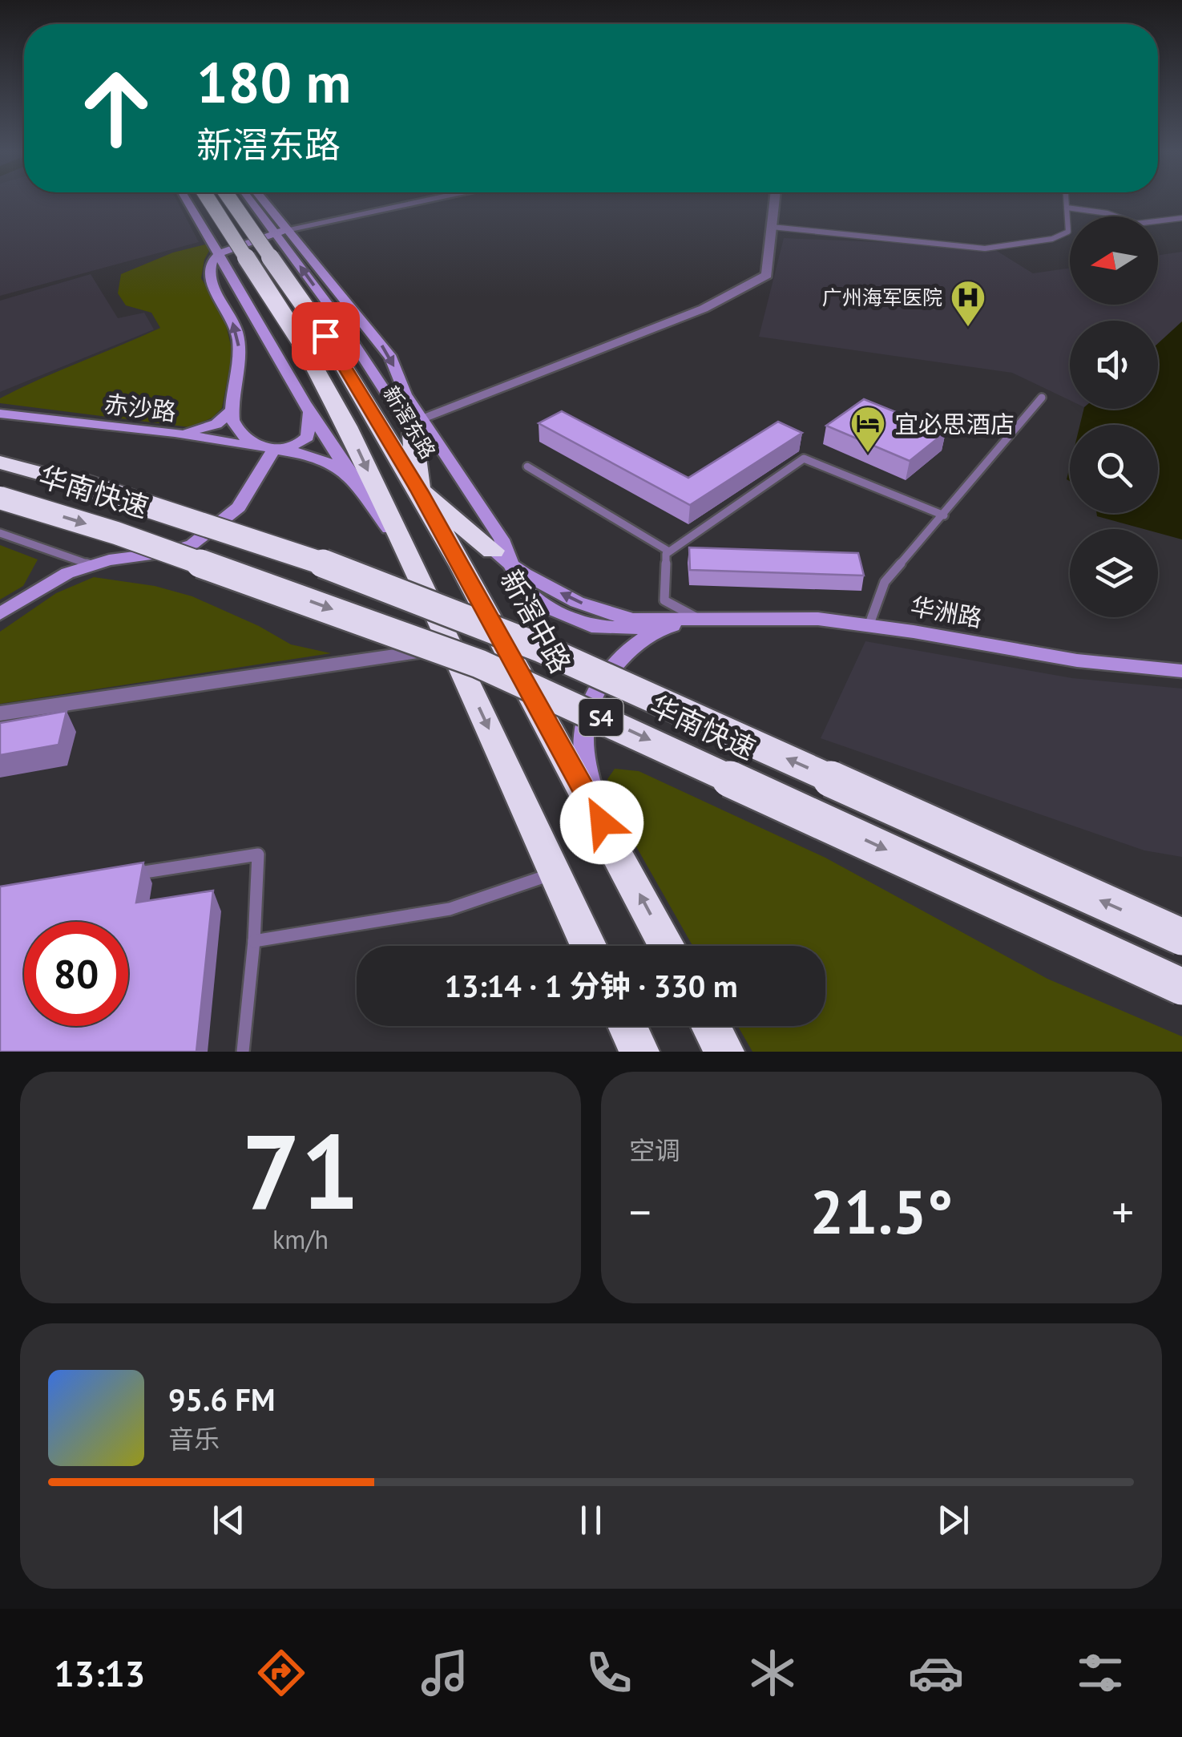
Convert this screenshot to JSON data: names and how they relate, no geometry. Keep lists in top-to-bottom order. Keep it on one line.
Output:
{"streets":{"highway":["新滘东路","华南快速","新滘中路","S4"],"main road":["赤沙路","华洲路"]},"crossings":[["新滘东路","新滘中路"]],"places":{"hospital":["广州海军医院"],"hotel":["宜必思酒店"]},"north":"left","page":{"turn":["180 m","新滘东路"],"limit":"80","trip":"13:14 · 1 分钟 · 330 m","tile":[["71","km/h"],"空调"],"heat":["−","21.5°","+"],"song":["95.6 FM","音乐"],"tabs":"13:13"}}
